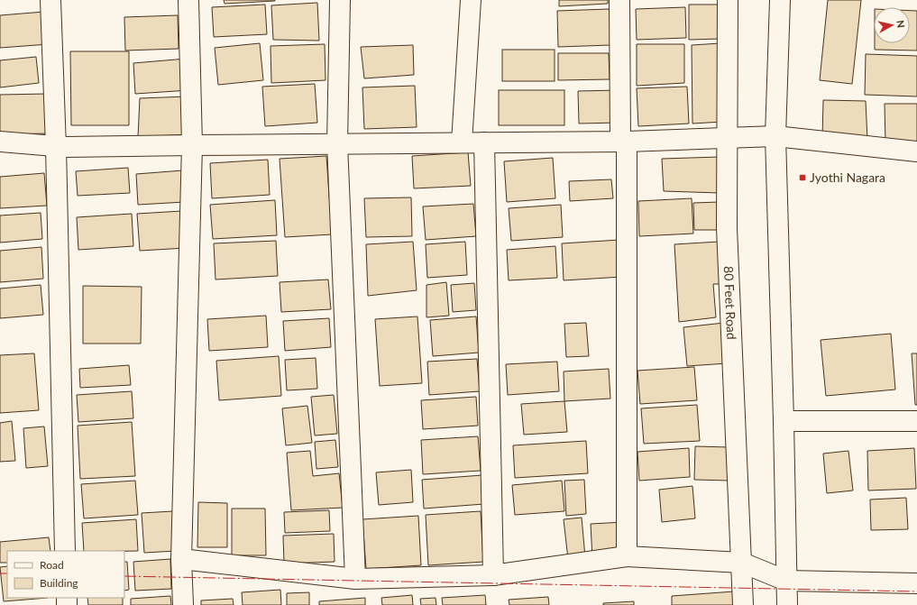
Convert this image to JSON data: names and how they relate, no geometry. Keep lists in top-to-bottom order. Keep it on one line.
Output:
{"streets":{"street":["80 Feet Road"]},"places":{"transit":["Jyothi Nagara"]},"legend":["Road","Building"],"north":"right"}
